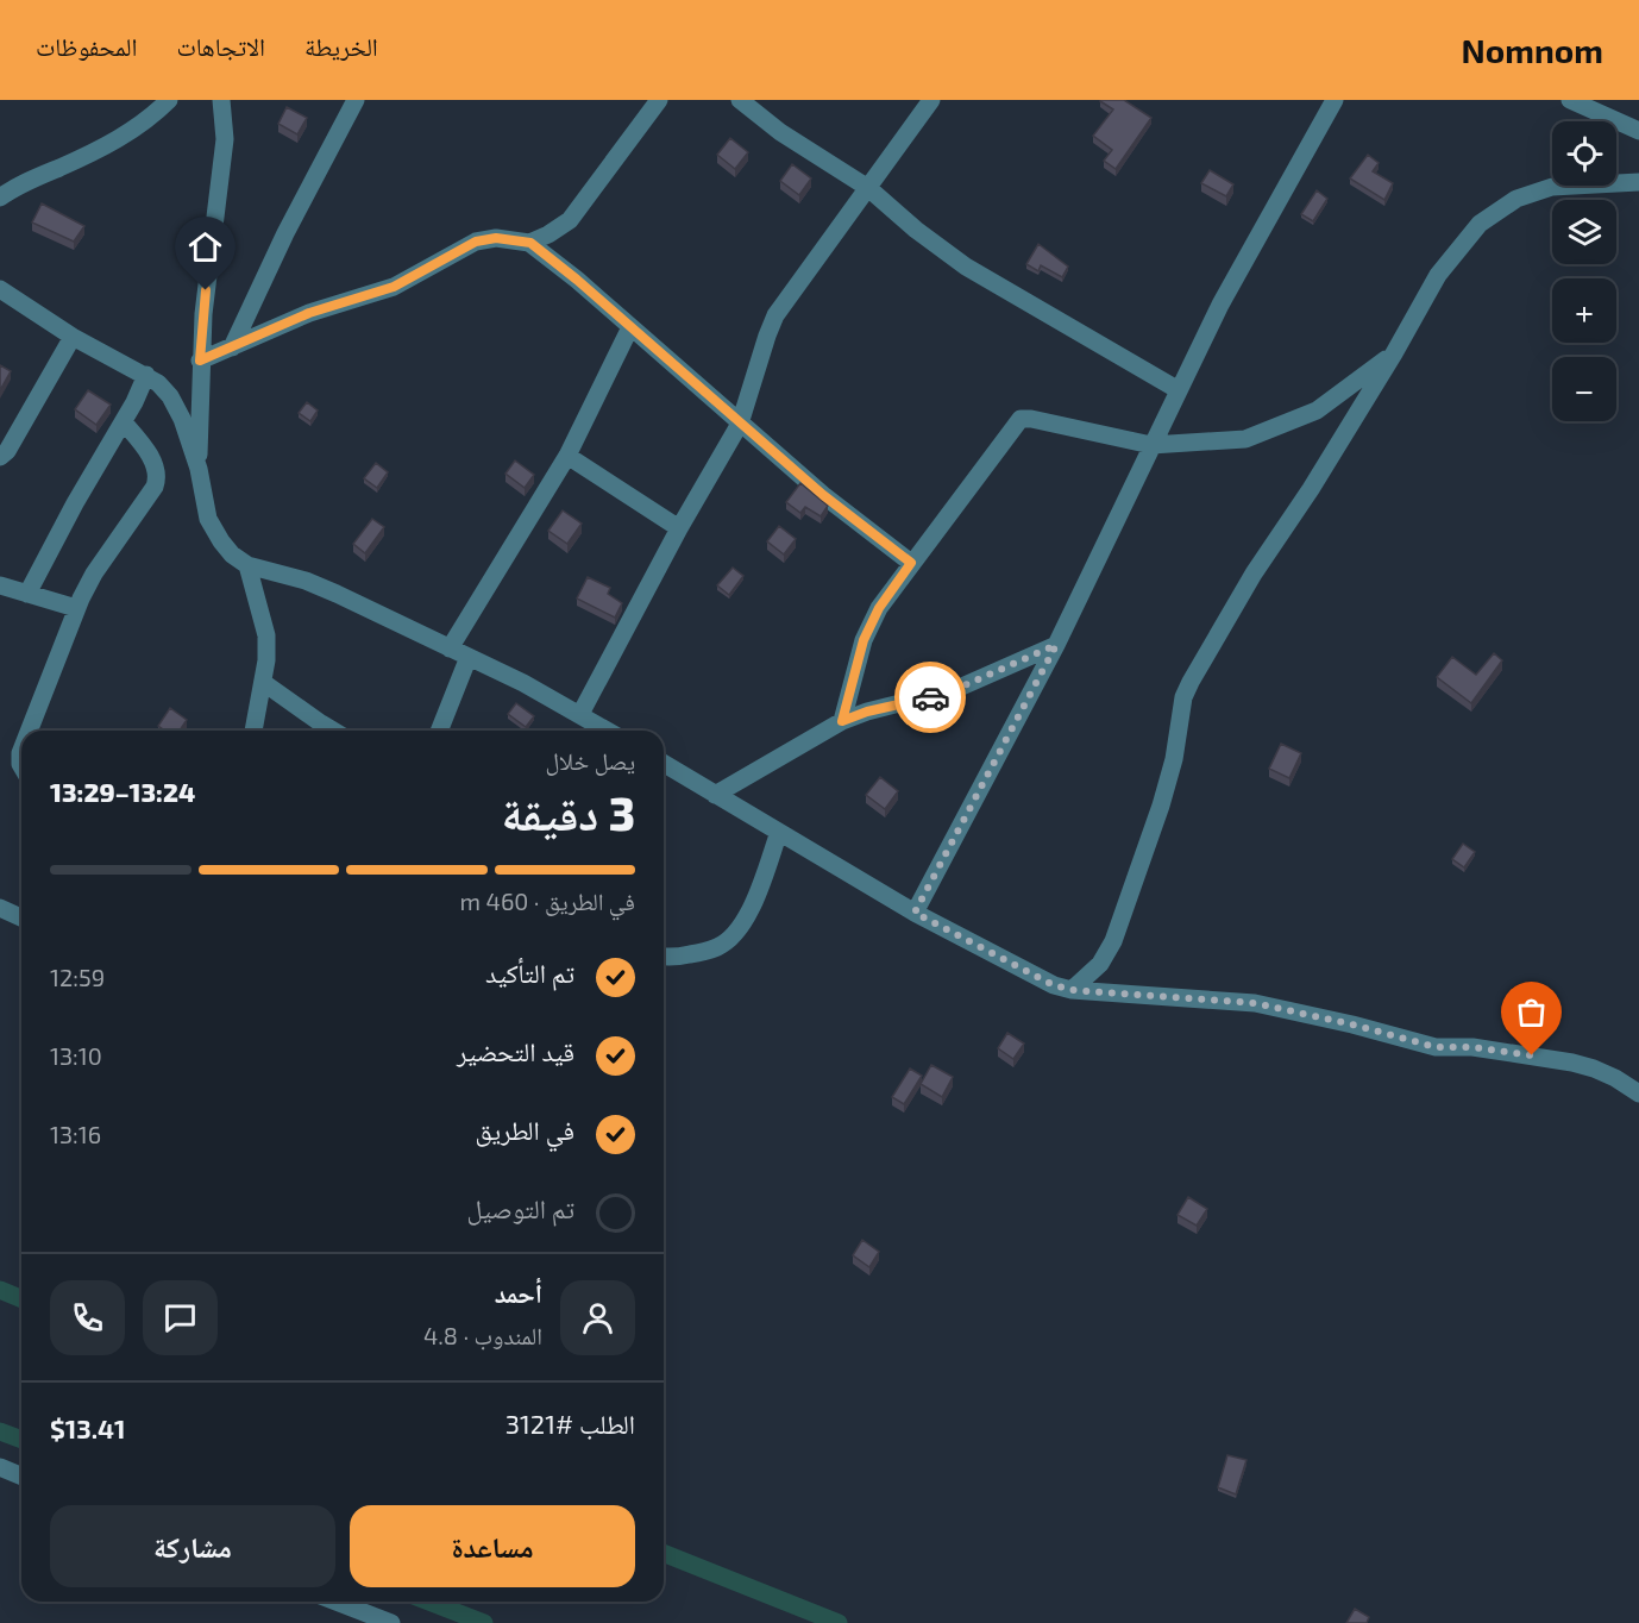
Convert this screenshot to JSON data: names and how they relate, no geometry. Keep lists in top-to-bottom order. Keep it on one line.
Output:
{"page":{"header":"Nomnom","nav":["الخريطة","الاتجاهات","المحفوظات"],"map_buttons":["+","−"],"heading":["3 دقيقة","يصل خلال","13:24–13:29"],"panel":["أحمد","المندوب · 4.8","الطلب #3121","$13.41"],"bar":"في الطريق · 460 m","list":[["تم التأكيد","12:59"],["قيد التحضير","13:10"],["في الطريق","13:16"],"تم التوصيل"],"buttons":["مساعدة","مشاركة"]}}
